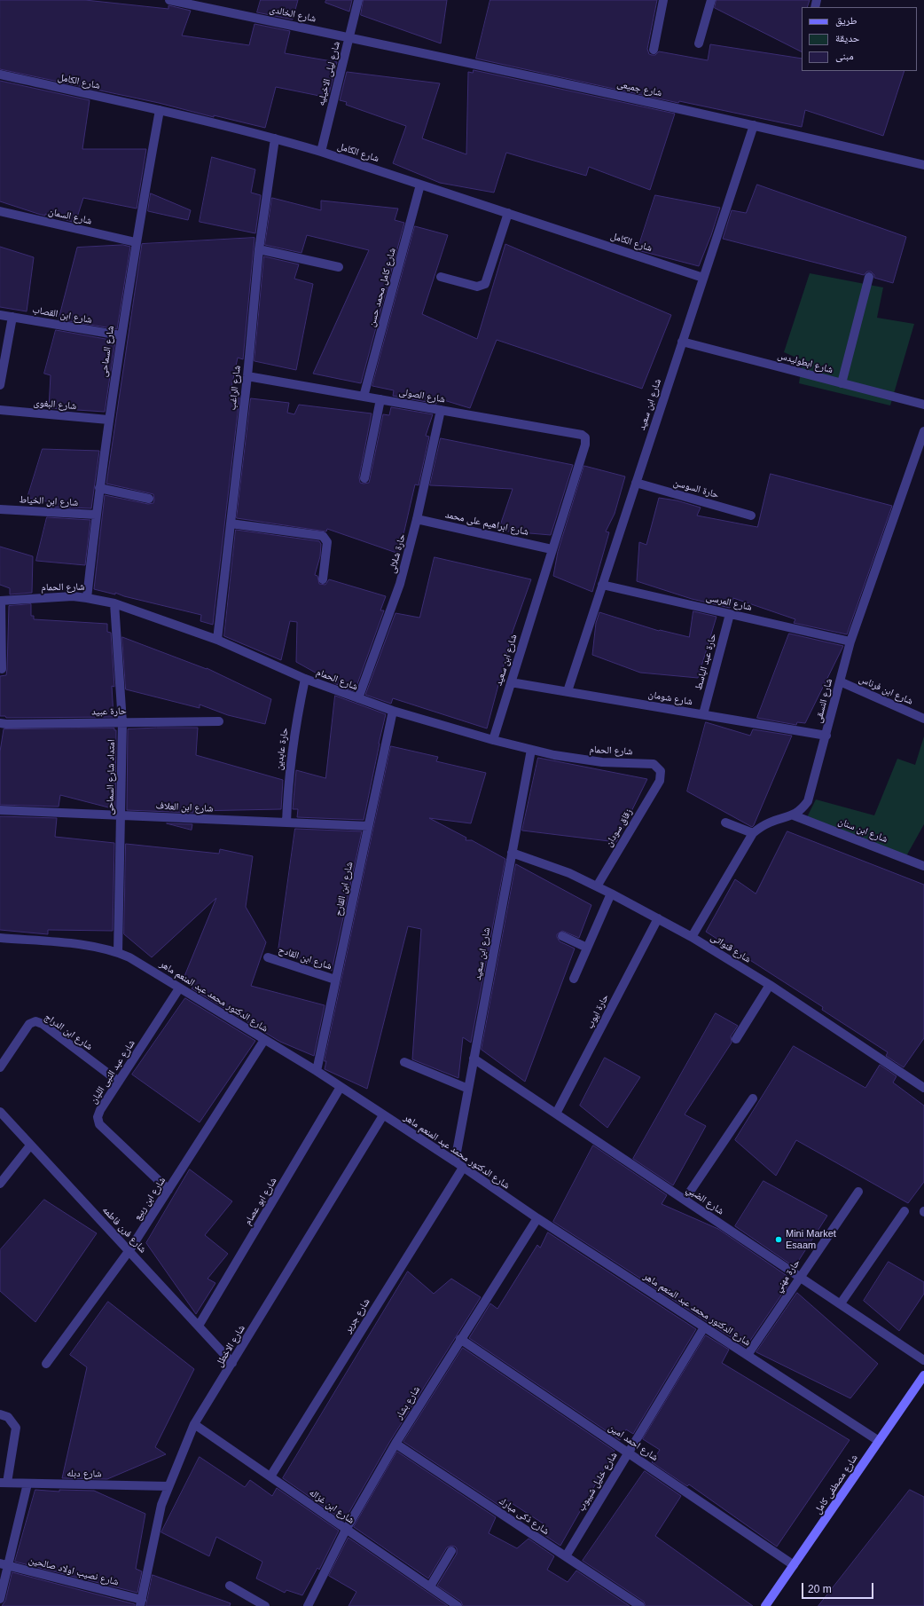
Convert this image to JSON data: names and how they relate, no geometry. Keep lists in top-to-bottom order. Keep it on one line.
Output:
{"streets":{"main road":["شارع مصطفى كامل"],"street":["شارع الخالدى","شارع ليلى الاخيليه","شارع الكامل","شارع جميعى","شارع السمان","شارع كامل محمد حسن","شارع ابن القصاب","شارع السماحى","شارع ابطوليدس","شارع الراغب","شارع الصولى","شارع البغوى","شارع ابن سعيد","حارة السوسن","شارع ابن الخياط","شارع ابراهيم على محمد","حارة شلالى","شارع الحمام","شارع المرسى","حارة عبد الباسط","شارع ابن فرناس","شارع شومان","شارع النسقى","حارة عبيد","حارة عابدين","امتداد شارع السماحى","شارع ابن العلاف","زقاق سودان","شارع ابن سنان","شارع ابن القارح","شارع قنواتى","شارع ابن القادح","شارع الدكتور محمد عبد المنعم ماهر","حارة ايوب","شارع ابن الدراج","شارع عبد النبى اللبان","شارع ابن ربيع","شارع الضبي","شارع ابو عصام","شارع فرن فاطمه","حارة مهني","شارع جرير","شارع الاخطل","شارع بشار","شارع احمد امين","شارع دبله","شارع خليل شيبوب","شارع ابن غزاله","شارع ذكى مبارك","شارع نصيب اولاد صالحين"]},"crossings":[["شارع الخالدى","شارع ليلى الاخيليه"],["شارع الخالدى","شارع جميعى"],["شارع ليلى الاخيليه","شارع الكامل"],["شارع ليلى الاخيليه","شارع جميعى"],["شارع الكامل","شارع كامل محمد حسن"],["شارع الكامل","شارع السماحى"],["شارع الكامل","شارع الراغب"],["شارع الكامل","شارع ابن سعيد"],["شارع جميعى","شارع ابن سعيد"],["شارع السمان","شارع السماحى"],["شارع كامل محمد حسن","شارع الصولى"],["شارع ابن القصاب","شارع السماحى"],["شارع السماحى","شارع البغوى"],["شارع السماحى","شارع ابن الخياط"],["شارع السماحى","شارع الحمام"],["شارع ابطوليدس","شارع ابن سعيد"],["شارع الراغب","شارع الصولى"],["شارع الراغب","شارع الحمام"],["شارع الصولى","شارع ابن سعيد"],["شارع الصولى","حارة شلالى"],["شارع ابن سعيد","حارة السوسن"],["شارع ابن سعيد","شارع ابراهيم على محمد"],["شارع ابن سعيد","شارع الحمام"],["شارع ابن سعيد","شارع المرسى"],["شارع ابن سعيد","شارع شومان"],["شارع ابن سعيد","شارع قنواتى"],["شارع ابن سعيد","شارع الدكتور محمد عبد المنعم ماهر"],["شارع ابن سعيد","شارع الضبي"],["شارع ابراهيم على محمد","حارة شلالى"],["حارة شلالى","شارع الحمام"],["شارع الحمام","حارة عابدين"],["شارع الحمام","امتداد شارع السماحى"],["شارع الحمام","زقاق سودان"],["شارع الحمام","شارع ابن القارح"],["شارع المرسى","حارة عبد الباسط"],["شارع المرسى","شارع النسقى"],["حارة عبد الباسط","شارع شومان"],["شارع ابن فرناس","شارع النسقى"],["شارع شومان","شارع النسقى"],["شارع النسقى","شارع ابن سنان"],["شارع النسقى","شارع قنواتى"],["حارة عبيد","امتداد شارع السماحى"],["حارة عابدين","شارع ابن العلاف"],["امتداد شارع السماحى","شارع ابن العلاف"],["امتداد شارع السماحى","شارع الدكتور محمد عبد المنعم ماهر"],["شارع ابن العلاف","شارع ابن القارح"],["زقاق سودان","شارع قنواتى"],["شارع ابن القارح","شارع ابن القادح"],["شارع ابن القارح","شارع الدكتور محمد عبد المنعم ماهر"],["شارع قنواتى","حارة ايوب"],["شارع الدكتور محمد عبد المنعم ماهر","شارع عبد النبى اللبان"],["شارع الدكتور محمد عبد المنعم ماهر","شارع ابن ربيع"],["شارع الدكتور محمد عبد المنعم ماهر","شارع ابو عصام"],["شارع الدكتور محمد عبد المنعم ماهر","حارة مهني"],["شارع الدكتور محمد عبد المنعم ماهر","شارع جرير"],["شارع الدكتور محمد عبد المنعم ماهر","شارع الاخطل"],["شارع الدكتور محمد عبد المنعم ماهر","شارع بشار"],["شارع الدكتور محمد عبد المنعم ماهر","شارع خليل شيبوب"],["شارع الدكتور محمد عبد المنعم ماهر","شارع مصطفى كامل"],["حارة ايوب","شارع الضبي"],["شارع ابن الدراج","شارع عبد النبى اللبان"],["شارع عبد النبى اللبان","شارع ابن ربيع"],["شارع ابن ربيع","شارع فرن فاطمه"],["شارع الضبي","حارة مهني"],["شارع ابو عصام","شارع فرن فاطمه"],["شارع فرن فاطمه","شارع الاخطل"],["شارع جرير","شارع ابن غزاله"],["شارع الاخطل","شارع دبله"],["شارع الاخطل","شارع ابن غزاله"],["شارع الاخطل","شارع نصيب اولاد صالحين"],["شارع بشار","شارع احمد امين"],["شارع بشار","شارع ابن غزاله"],["شارع بشار","شارع ذكى مبارك"],["شارع احمد امين","شارع خليل شيبوب"],["شارع احمد امين","شارع مصطفى كامل"],["شارع خليل شيبوب","شارع ذكى مبارك"]],"places":["Mini Market Esaam"],"legend":["طريق","حديقة","مبنى"],"scale_bar":"20 m"}
